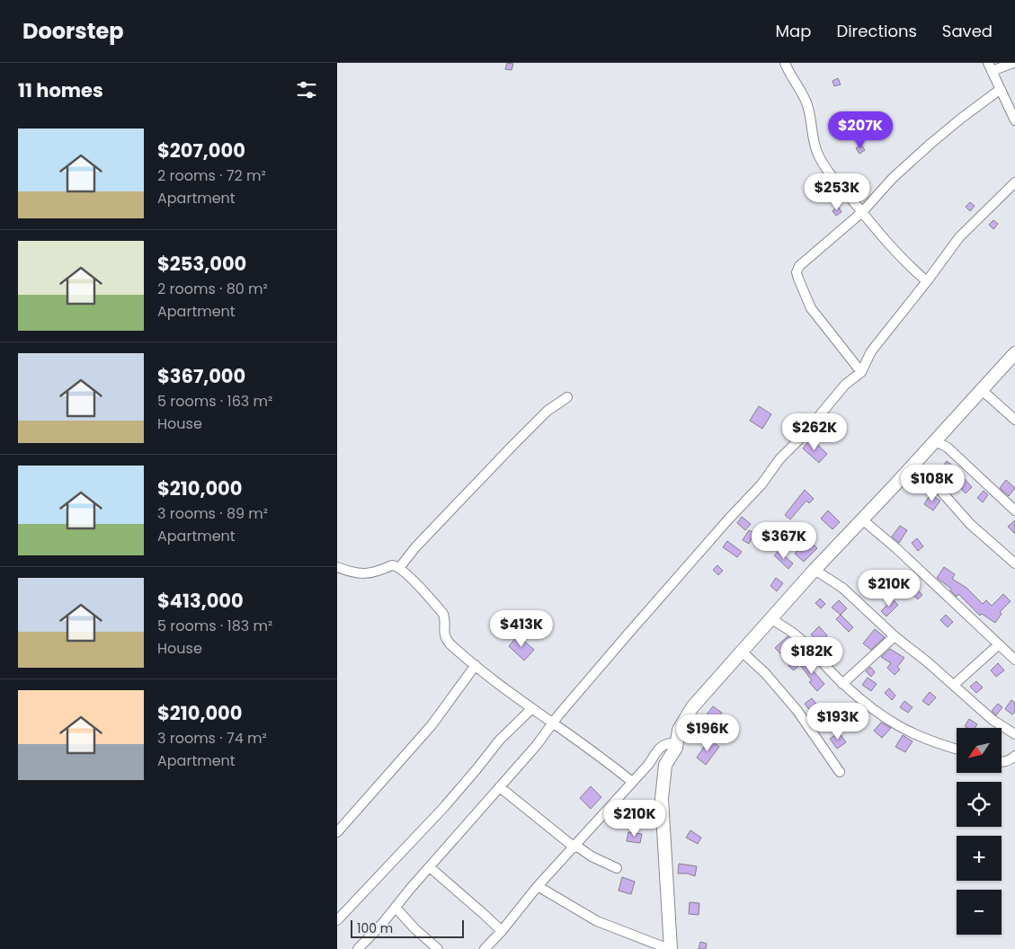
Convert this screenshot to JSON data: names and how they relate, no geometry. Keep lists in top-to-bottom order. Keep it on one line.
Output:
{"scale_bar":"100 m","north":"bottom left","page":{"header":"Doorstep","nav":["Map","Directions","Saved"],"heading":"11 homes","price":["$207K","$253K","$262K","$108K","$367K","$210K","$413K","$182K","$193K","$196K","$210K"],"list":[{"name":"$207,000","note":"2 rooms · 72 m² · Apartment"},{"name":"$253,000","note":"2 rooms · 80 m² · Apartment"},{"name":"$367,000","note":"5 rooms · 163 m² · House"},{"name":"$210,000","note":"3 rooms · 89 m² · Apartment"},{"name":"$413,000","note":"5 rooms · 183 m² · House"},{"name":"$210,000","note":"3 rooms · 74 m² · Apartment"}],"map_buttons":["+","−"],"scale":"100 m"}}
